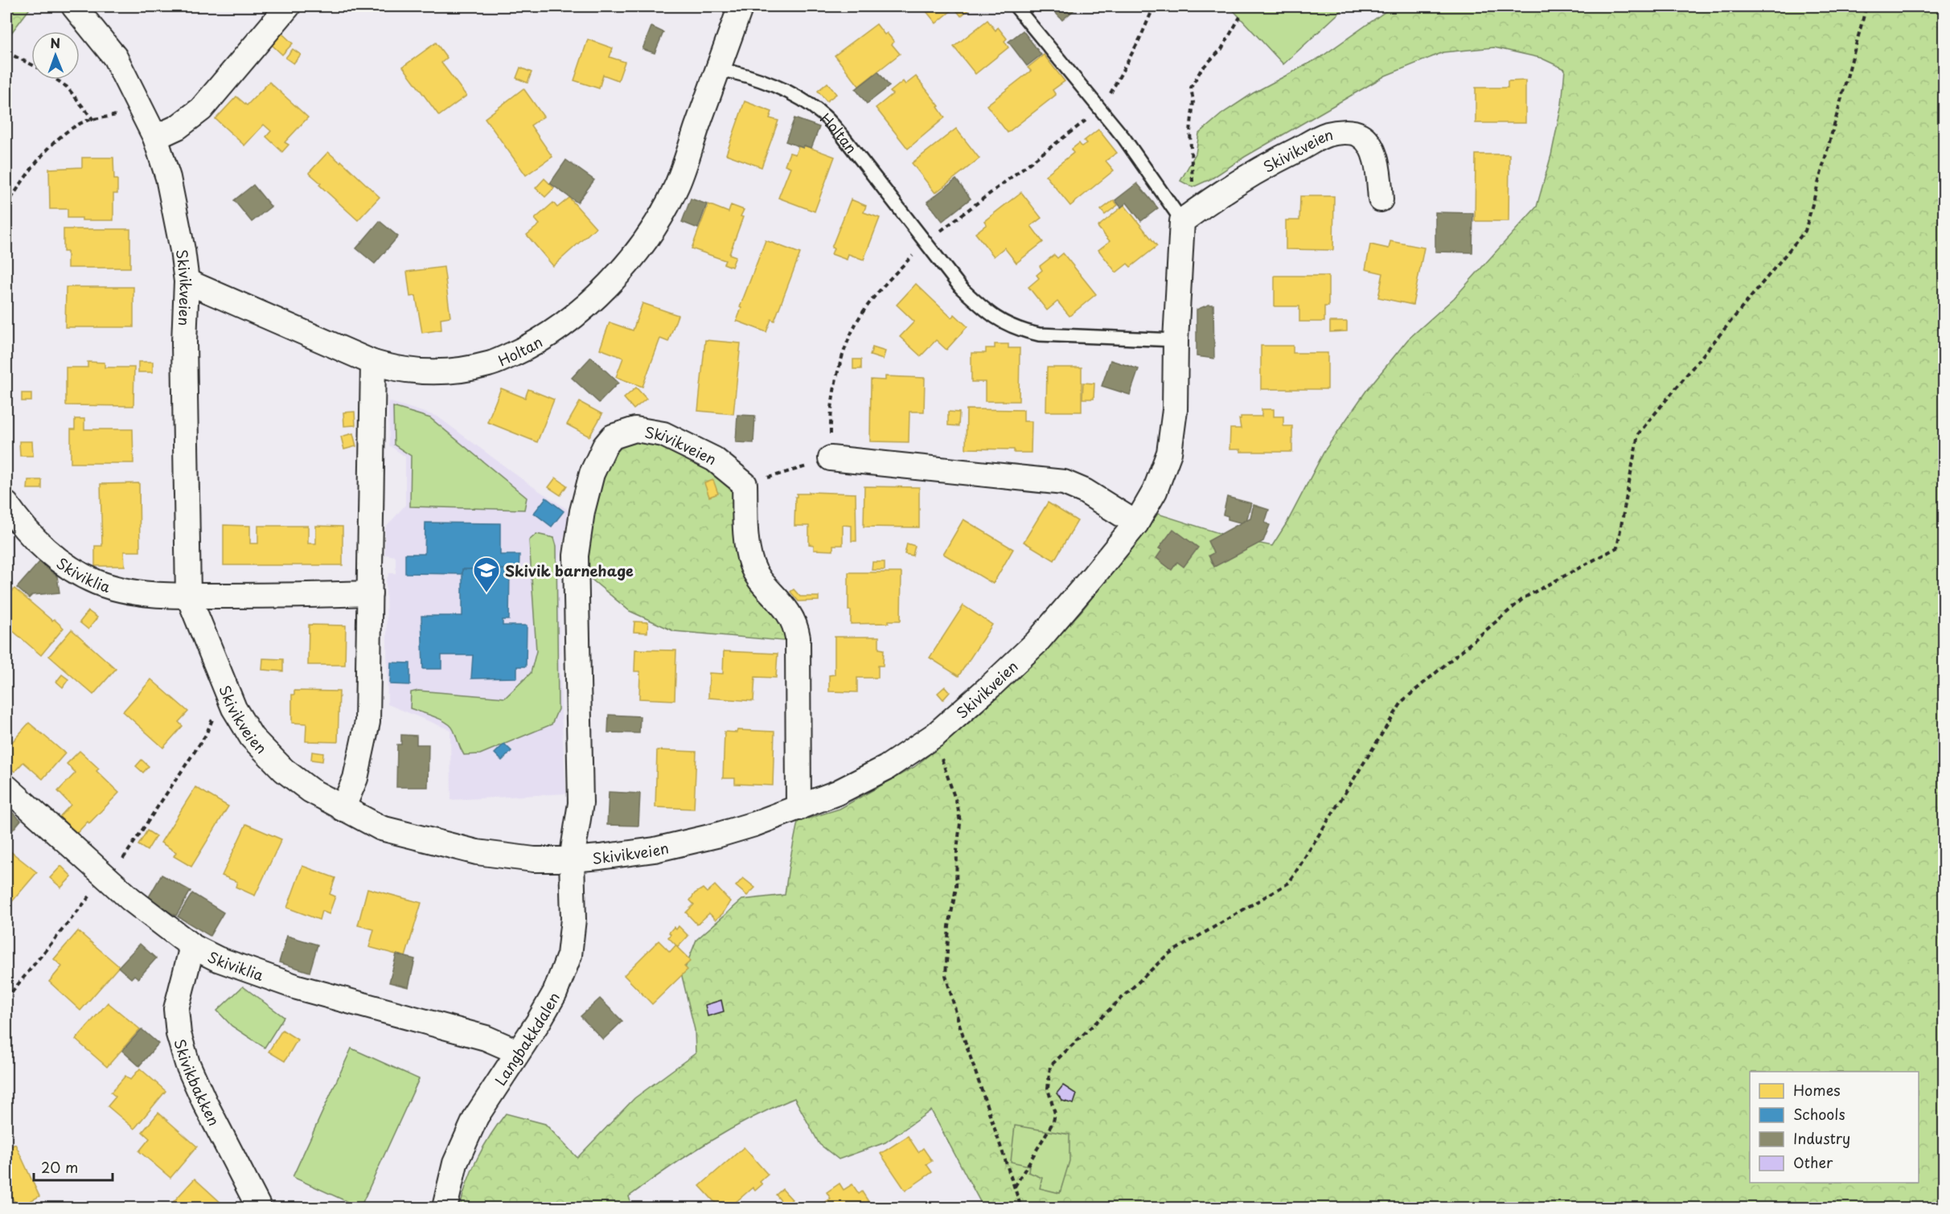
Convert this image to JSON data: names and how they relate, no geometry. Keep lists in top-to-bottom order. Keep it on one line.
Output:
{"streets":{"street":["Holtan","Skivikveien","Skiviklia","Langbakkdalen","Skivikbakken"]},"crossings":[["Holtan","Skivikveien"],["Skivikveien","Skiviklia"],["Skivikveien","Langbakkdalen"],["Skiviklia","Langbakkdalen"],["Skiviklia","Skivikbakken"]],"places":{"school or university":["Skivik barnehage"]},"legend":["Homes","Schools","Industry","Other"],"scale_bar":"20 m","north":"top"}
